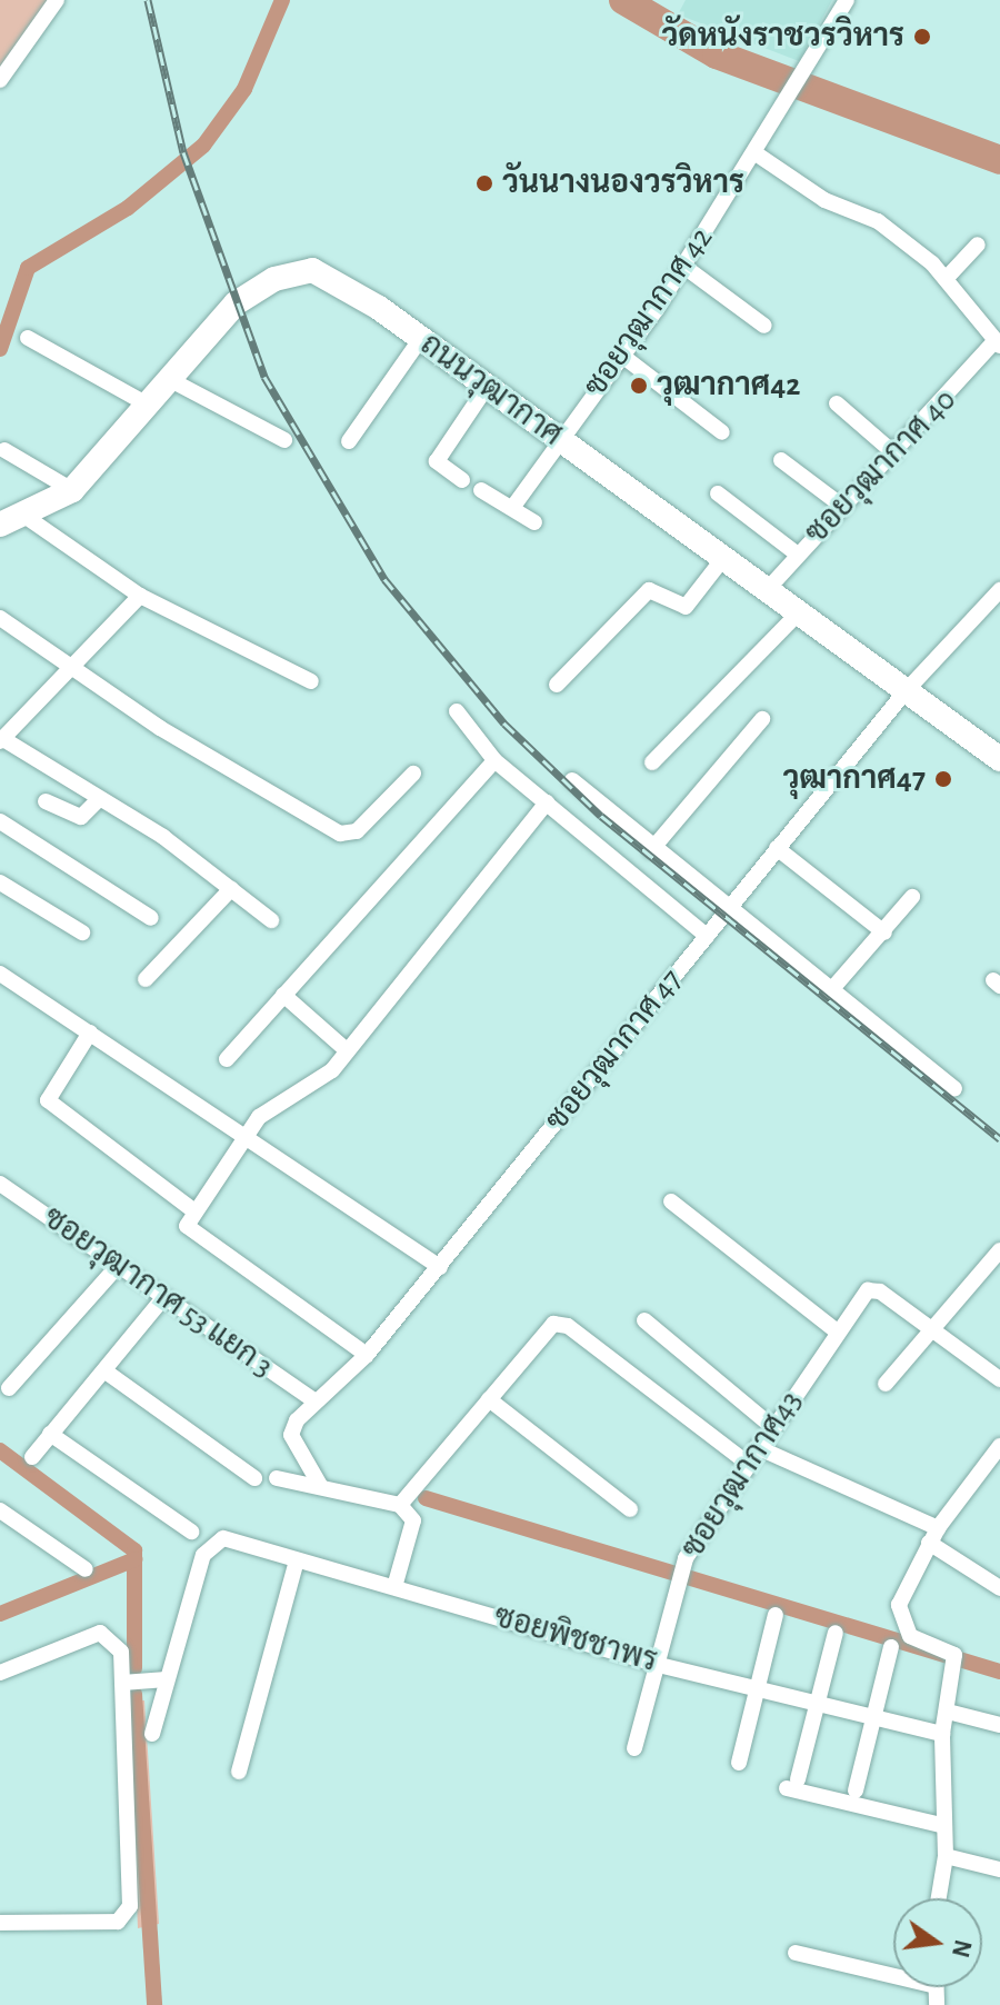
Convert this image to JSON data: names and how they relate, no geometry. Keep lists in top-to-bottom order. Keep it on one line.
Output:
{"streets":{"main road":["ถนนวุฒากาศ"],"street":["ซอยวุฒากาศ 42","ซอยวุฒากาศ 40","ซอยวุฒากาศ 47","ซอยวุฒากาศ 53 แยก 3","ซอยวุฒากาศ43","ซอยพิชชาพร"]},"crossings":[["ซอยวุฒากาศ 42","ถนนวุฒากาศ"],["ถนนวุฒากาศ","ซอยวุฒากาศ 40"],["ถนนวุฒากาศ","ซอยวุฒากาศ 47"],["ซอยวุฒากาศ 47","ซอยวุฒากาศ 53 แยก 3"],["ซอยวุฒากาศ43","ซอยพิชชาพร"]],"places":["วัดหนังราชวรวิหาร","วันนางนองวรวิหาร","วุฒากาศ42","วุฒากาศ47"],"north":"right"}
